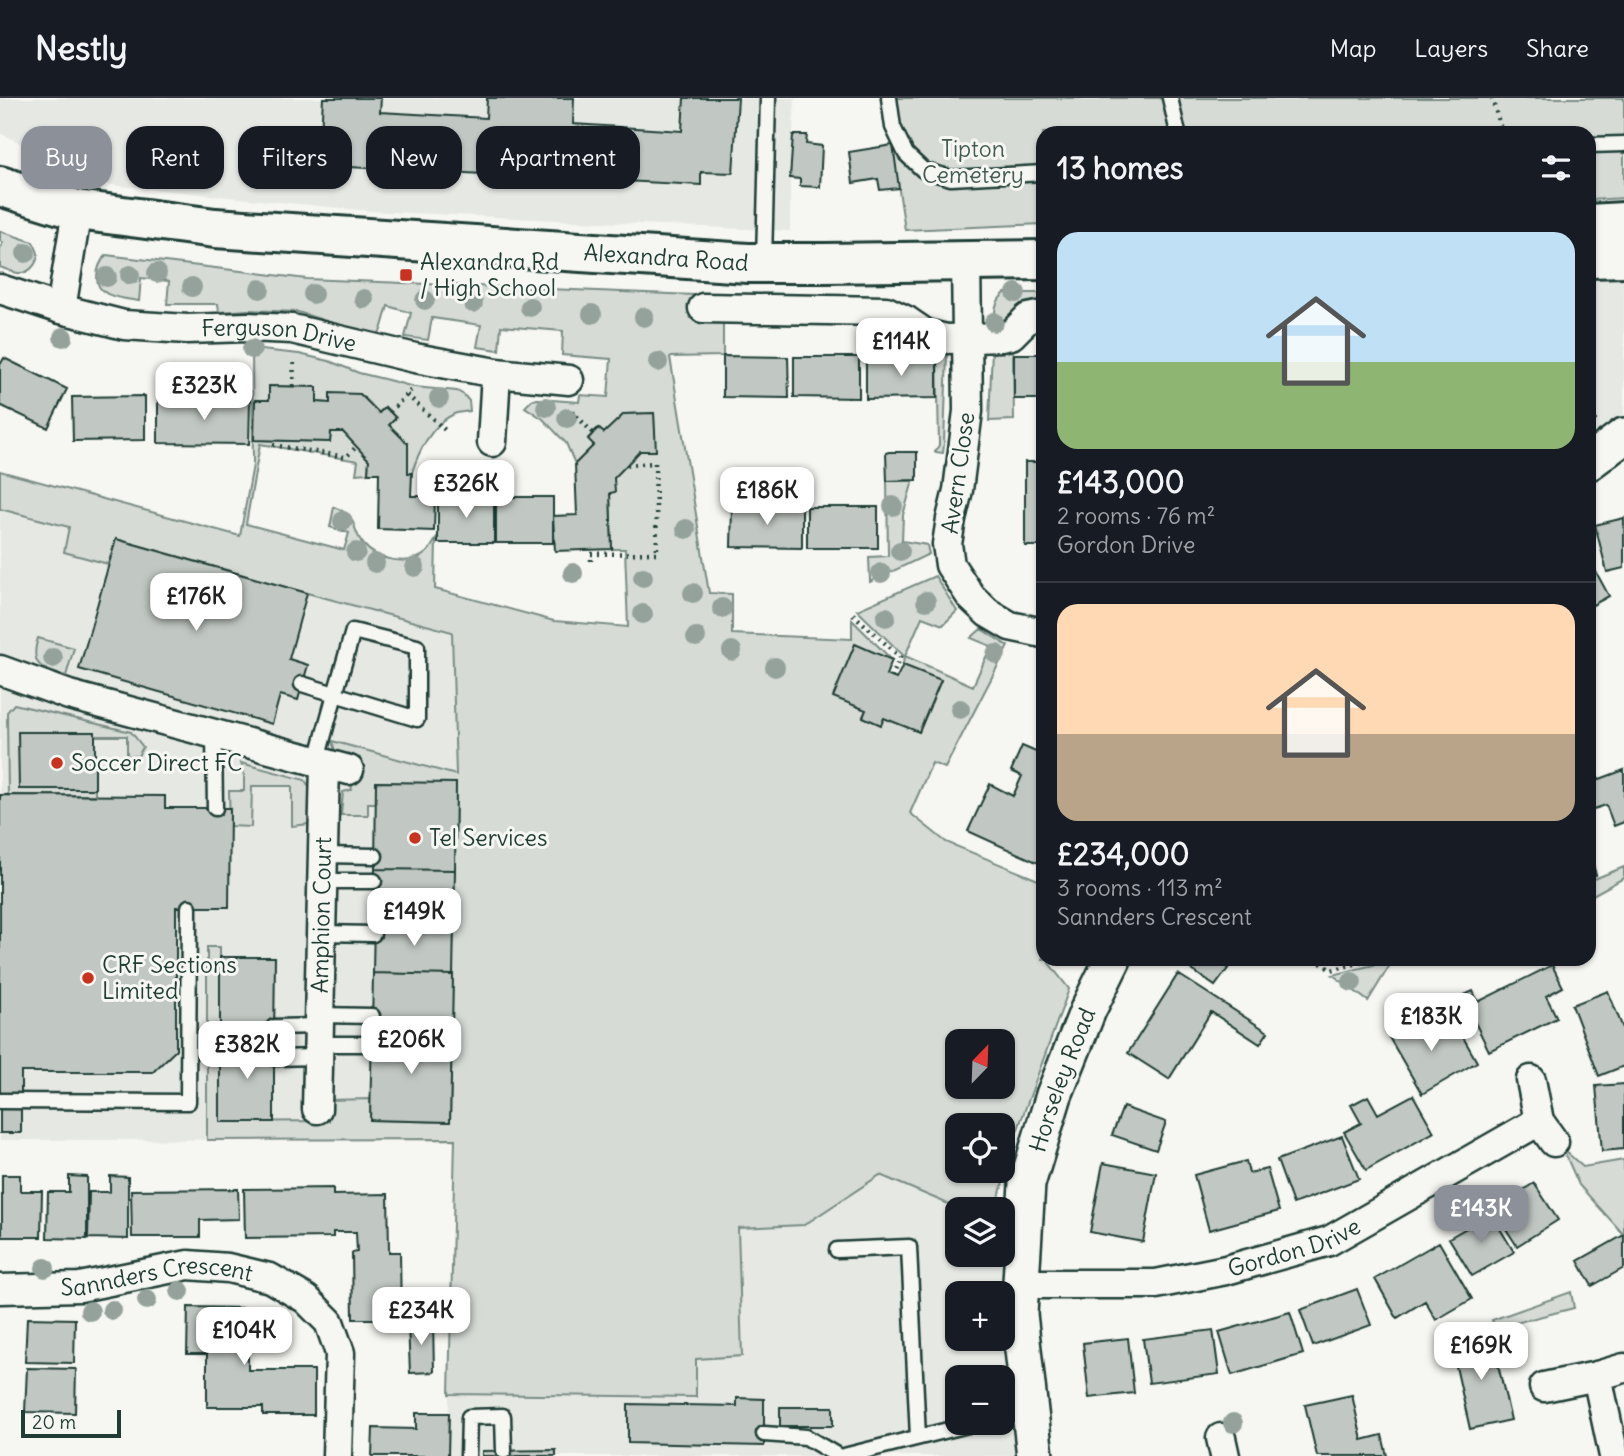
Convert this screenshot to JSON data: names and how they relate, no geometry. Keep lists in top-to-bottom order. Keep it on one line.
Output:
{"streets":{"main road":["Alexandra Road"],"street":["Ferguson Drive","Avern Close","Amphion Court","Horseley Road","Gordon Drive","Sannders Crescent"]},"crossings":[["Alexandra Road","Avern Close"],["Horseley Road","Gordon Drive"]],"parks":["Tipton Cemetery"],"places":{"transit":["Alexandra Rd / High School"],"other":["Soccer Direct FC","Tel Services","CRF Sections Limited"]},"scale_bar":"20 m","north":"top right","page":{"header":"Nestly","nav":["Map","Layers","Share"],"chip":["Buy","Rent","Filters","New","Apartment"],"heading":"13 homes","list":[{"name":"£143,000","note":"2 rooms · 76 m² · Gordon Drive"},{"name":"£234,000","note":"3 rooms · 113 m² · Sannders Crescent"}],"price":["£114K","£323K","£326K","£186K","£176K","£149K","£183K","£206K","£382K","£143K","£234K","£104K","£169K"],"map_buttons":["+","−"],"scale":"20 m"}}
